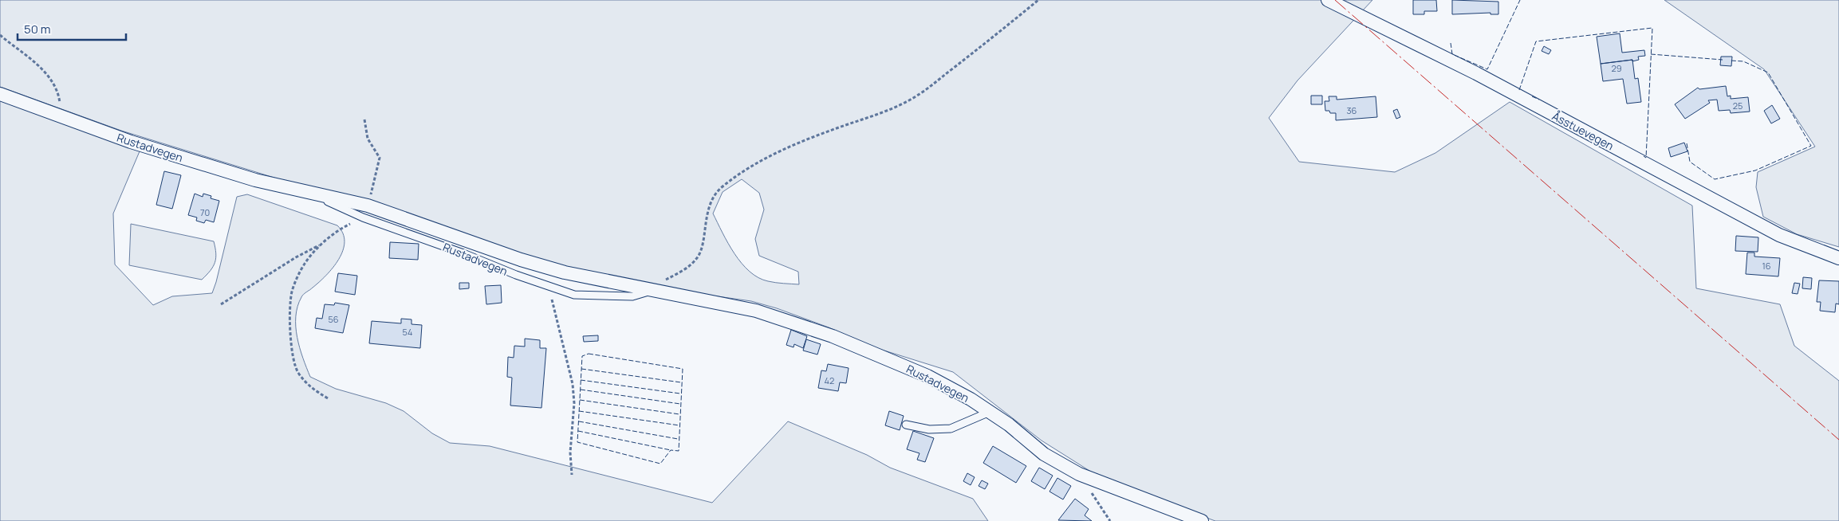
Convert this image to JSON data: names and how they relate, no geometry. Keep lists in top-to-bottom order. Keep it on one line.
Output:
{"streets":{"street":["Åsstuevegen","Rustadvegen"]},"house_numbers":["29","25","36","70","16","56","54","42"],"scale_bar":"50 m"}
